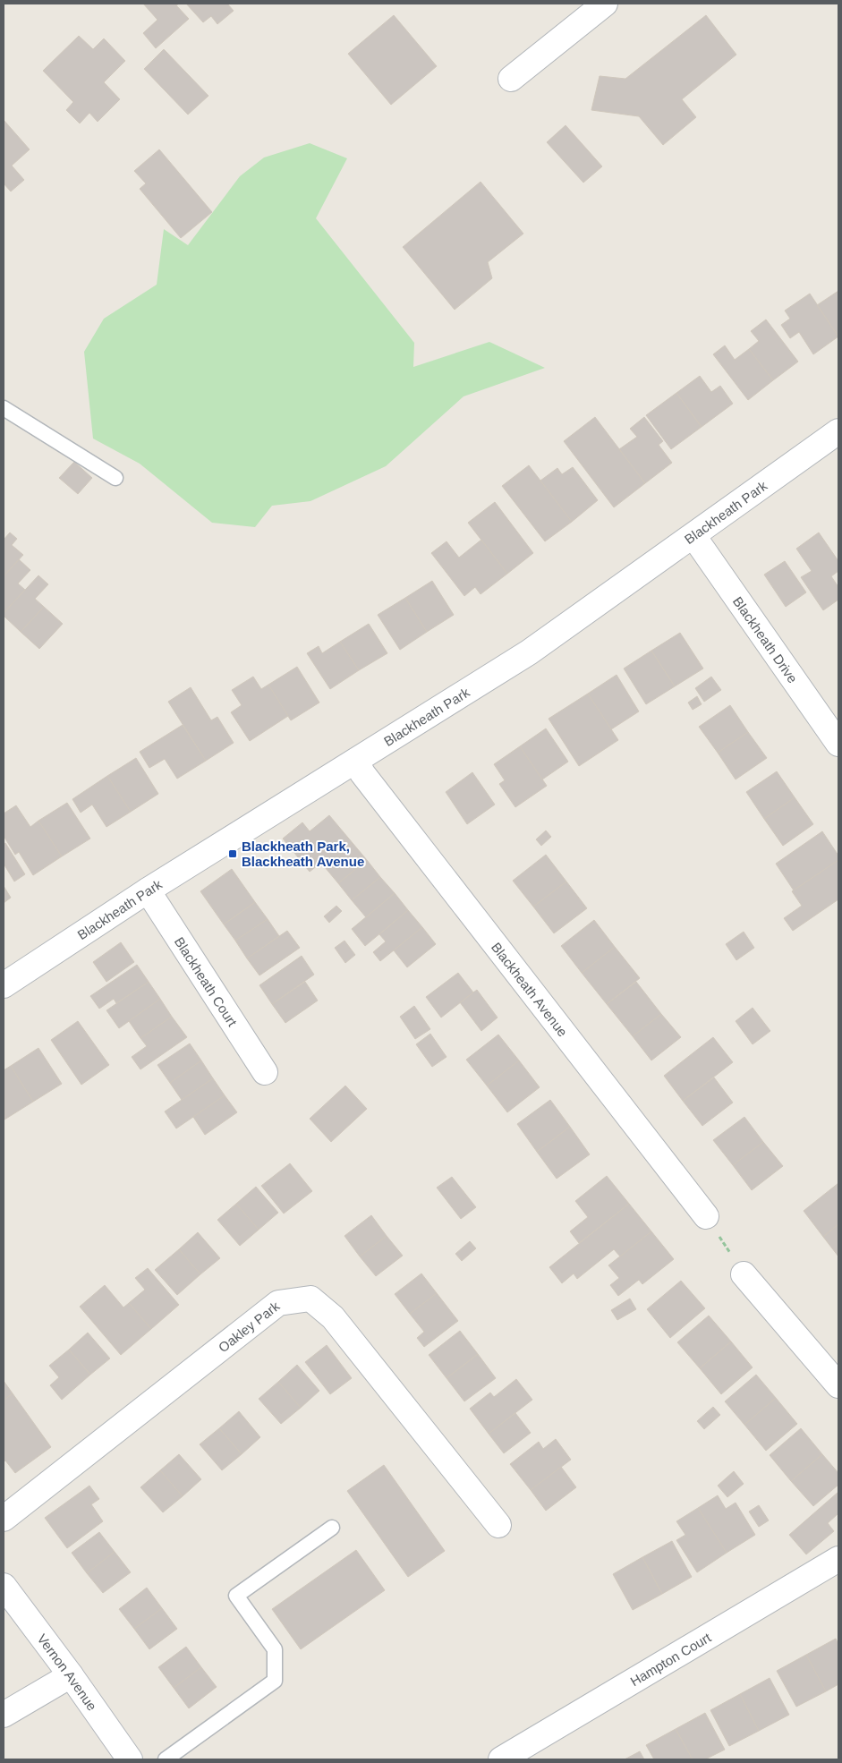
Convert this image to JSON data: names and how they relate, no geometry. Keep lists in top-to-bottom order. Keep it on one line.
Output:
{"streets":{"street":["Blackheath Park","Blackheath Drive","Blackheath Court","Blackheath Avenue","Oakley Park","Hampton Court","Vernon Avenue"]},"crossings":[["Blackheath Park","Blackheath Drive"],["Blackheath Park","Blackheath Court"],["Blackheath Park","Blackheath Avenue"]],"places":{"transit":["Blackheath Park, Blackheath Avenue"]}}
